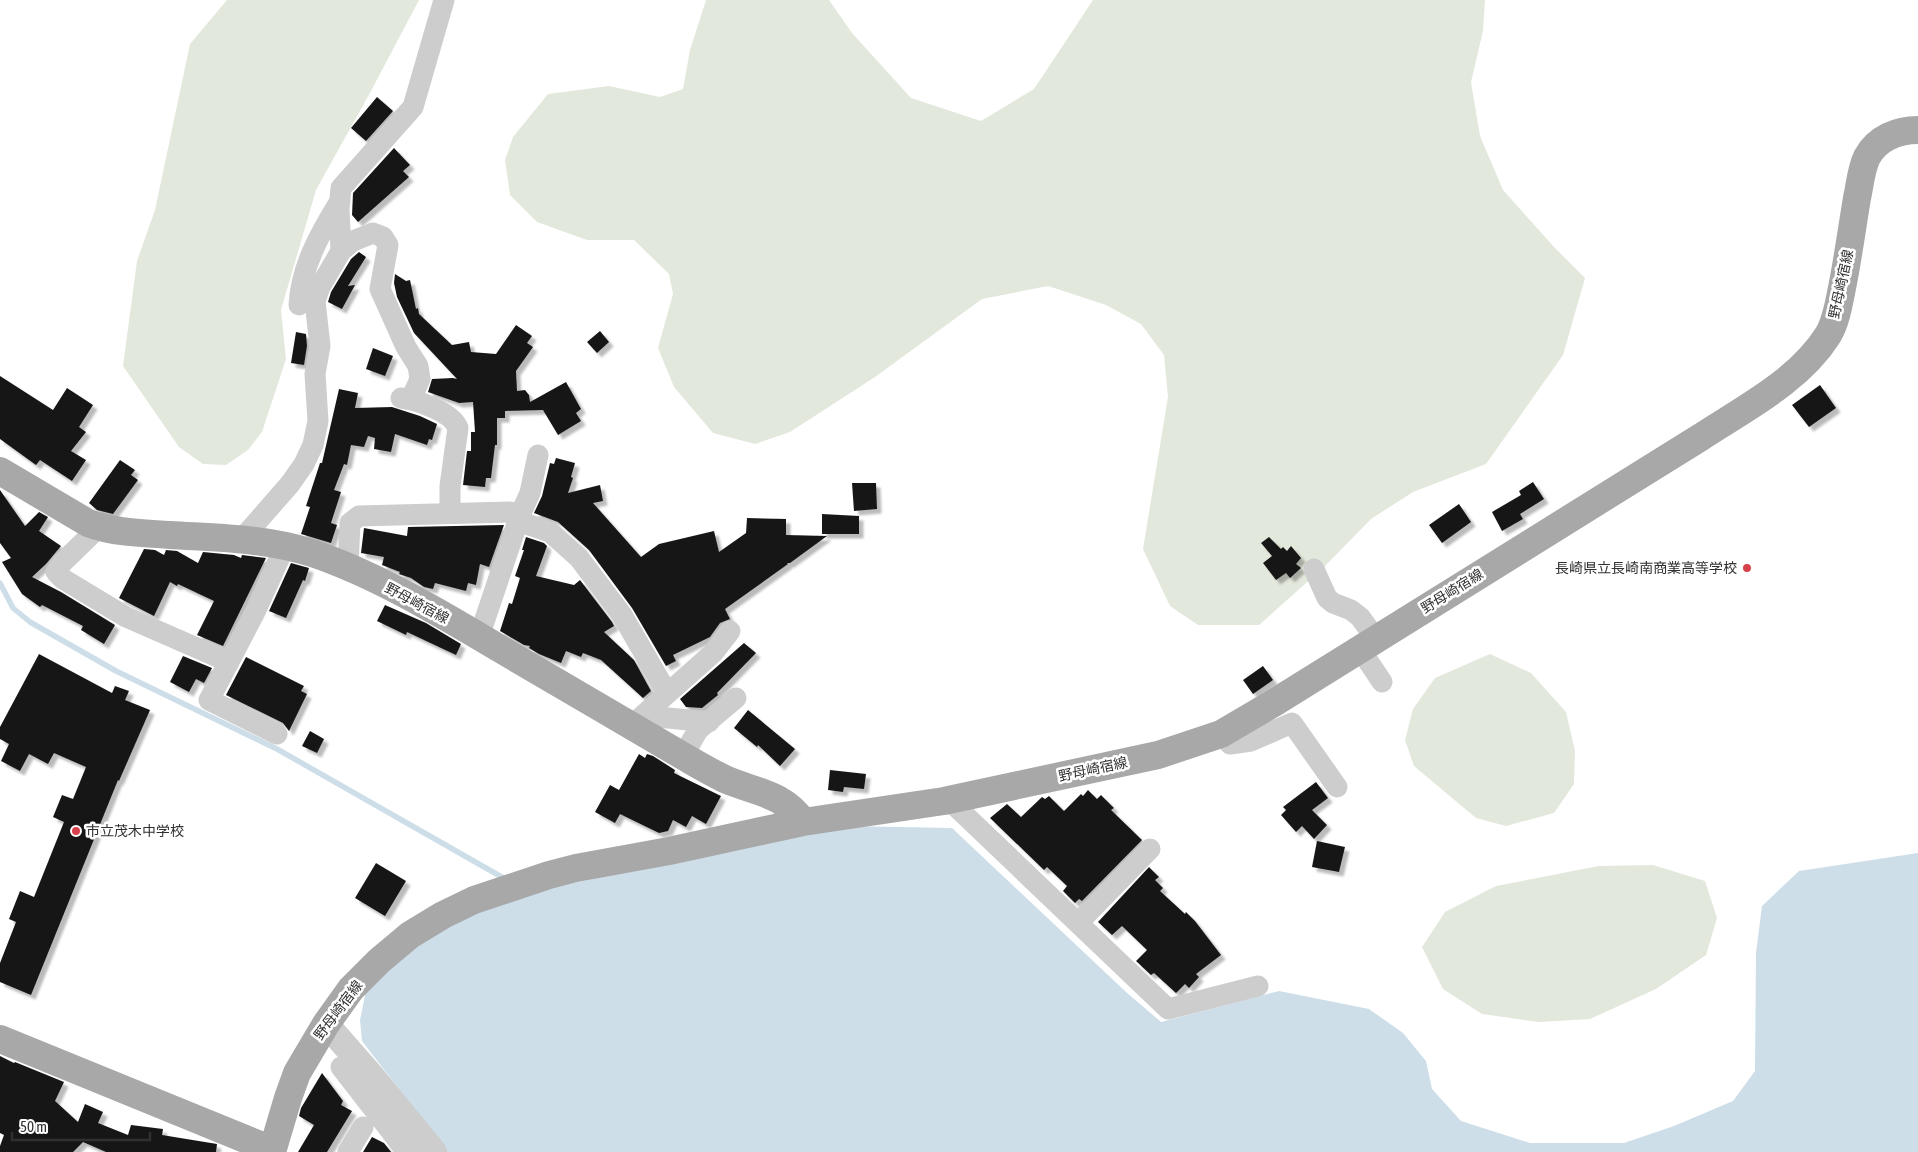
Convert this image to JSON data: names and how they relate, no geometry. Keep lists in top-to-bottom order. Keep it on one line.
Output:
{"streets":{"main road":["野母崎宿線"]},"places":["長崎県立長崎南商業高等学校","市立茂木中学校"],"scale_bar":"50 m"}
